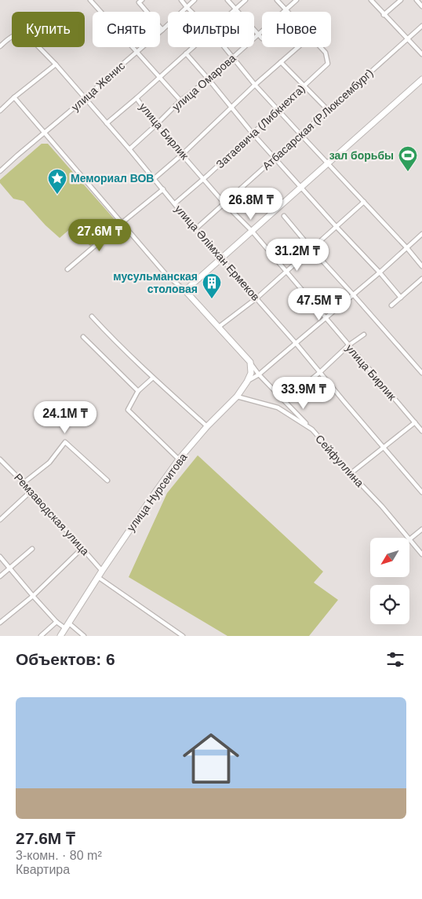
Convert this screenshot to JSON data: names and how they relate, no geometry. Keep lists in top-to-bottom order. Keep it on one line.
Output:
{"streets":{"main road":["улица Нурсеитова"],"street":["улица Омарова","улица Женис","Атбасарская (Р.Люксембург)","Затаевича (Либкнехта)","улица Бирлик","улица Әлімхан Ермеков","Сейфуллина","Ремзаводская улица"]},"crossings":[["улица Омарова","улица Бирлик"],["улица Омарова","улица Әлімхан Ермеков"],["улица Женис","улица Әлімхан Ермеков"],["Атбасарская (Р.Люксембург)","улица Бирлик"],["Атбасарская (Р.Люксембург)","улица Әлімхан Ермеков"],["Затаевича (Либкнехта)","улица Бирлик"],["Затаевича (Либкнехта)","улица Әлімхан Ермеков"],["Сейфуллина","улица Нурсеитова"],["улица Нурсеитова","Ремзаводская улица"]],"places":{"sports":["зал борьбы"],"place":["Мемориал ВОВ"],"building":["мусульманская столовая"]},"north":"bottom left","page":{"chip":["Купить","Снять","Фильтры","Новое"],"price":["26.8M ₸","27.6M ₸","31.2M ₸","47.5M ₸","33.9M ₸","24.1M ₸"],"heading":"Объектов: 6","list":[{"name":"27.6M ₸","note":"3-комн. · 80 m² · Квартира"}]}}
